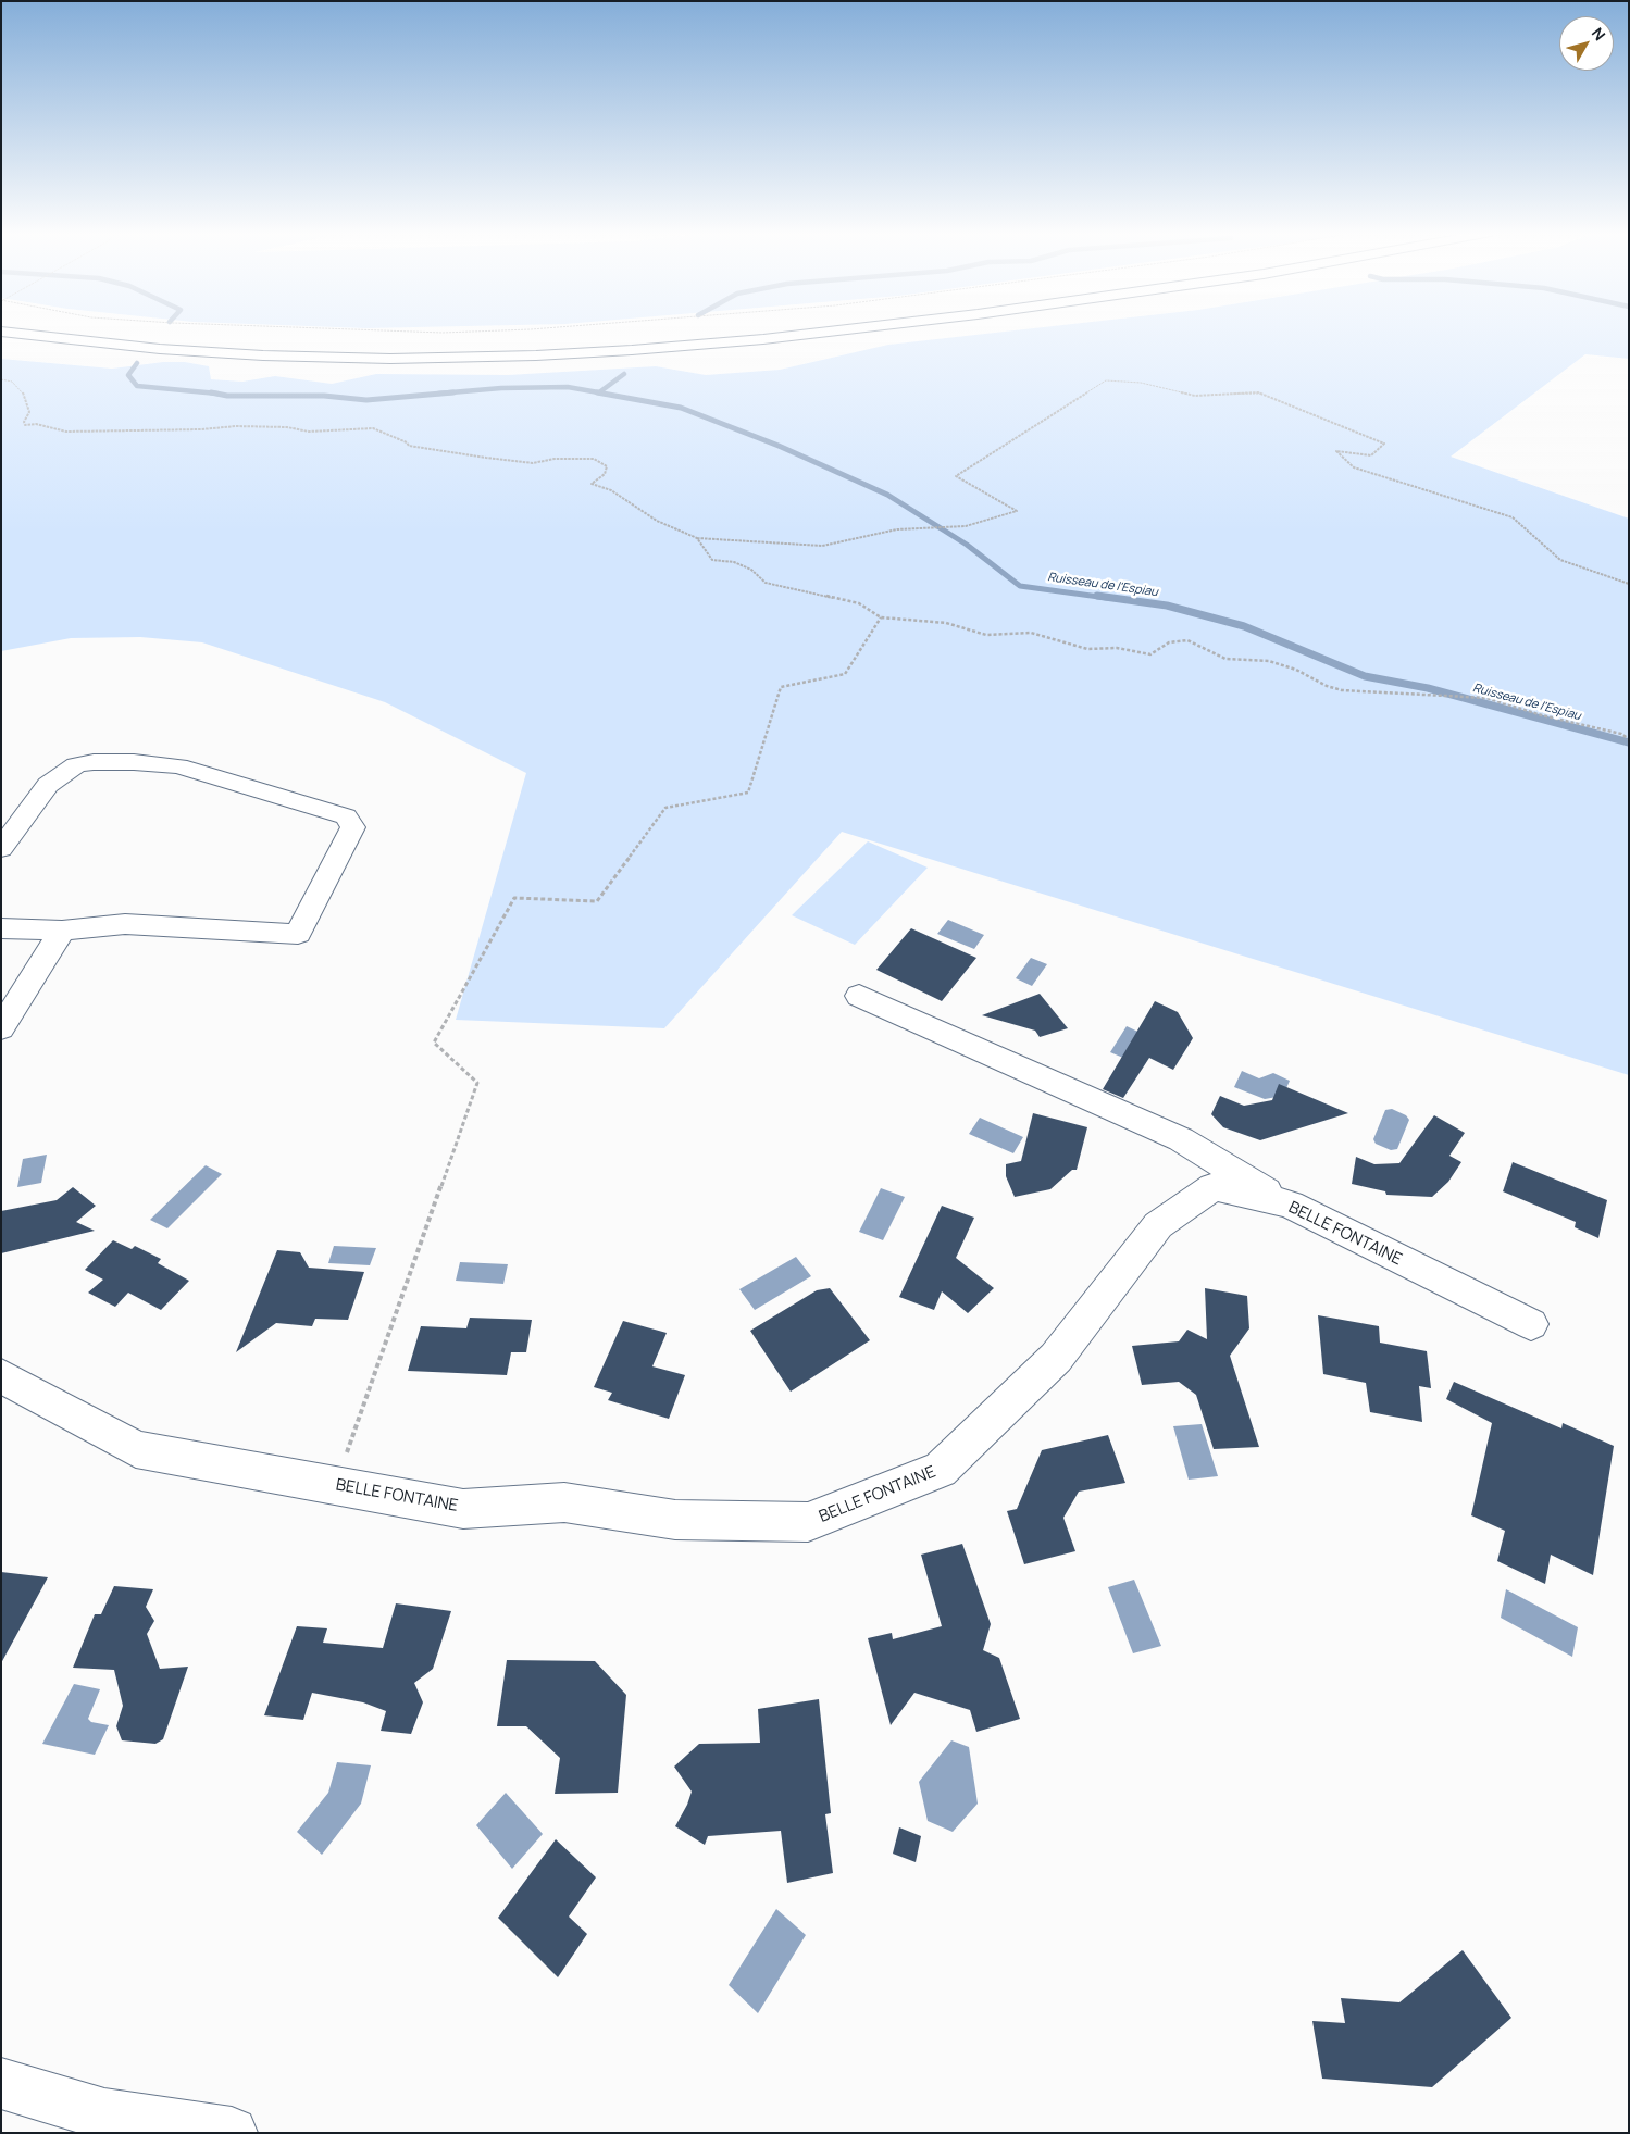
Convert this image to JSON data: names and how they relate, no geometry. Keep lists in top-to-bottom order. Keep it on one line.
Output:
{"streets":{"main road":["BELLE FONTAINE"]},"water":["Ruisseau de l'Espiau"],"north":"top right"}
